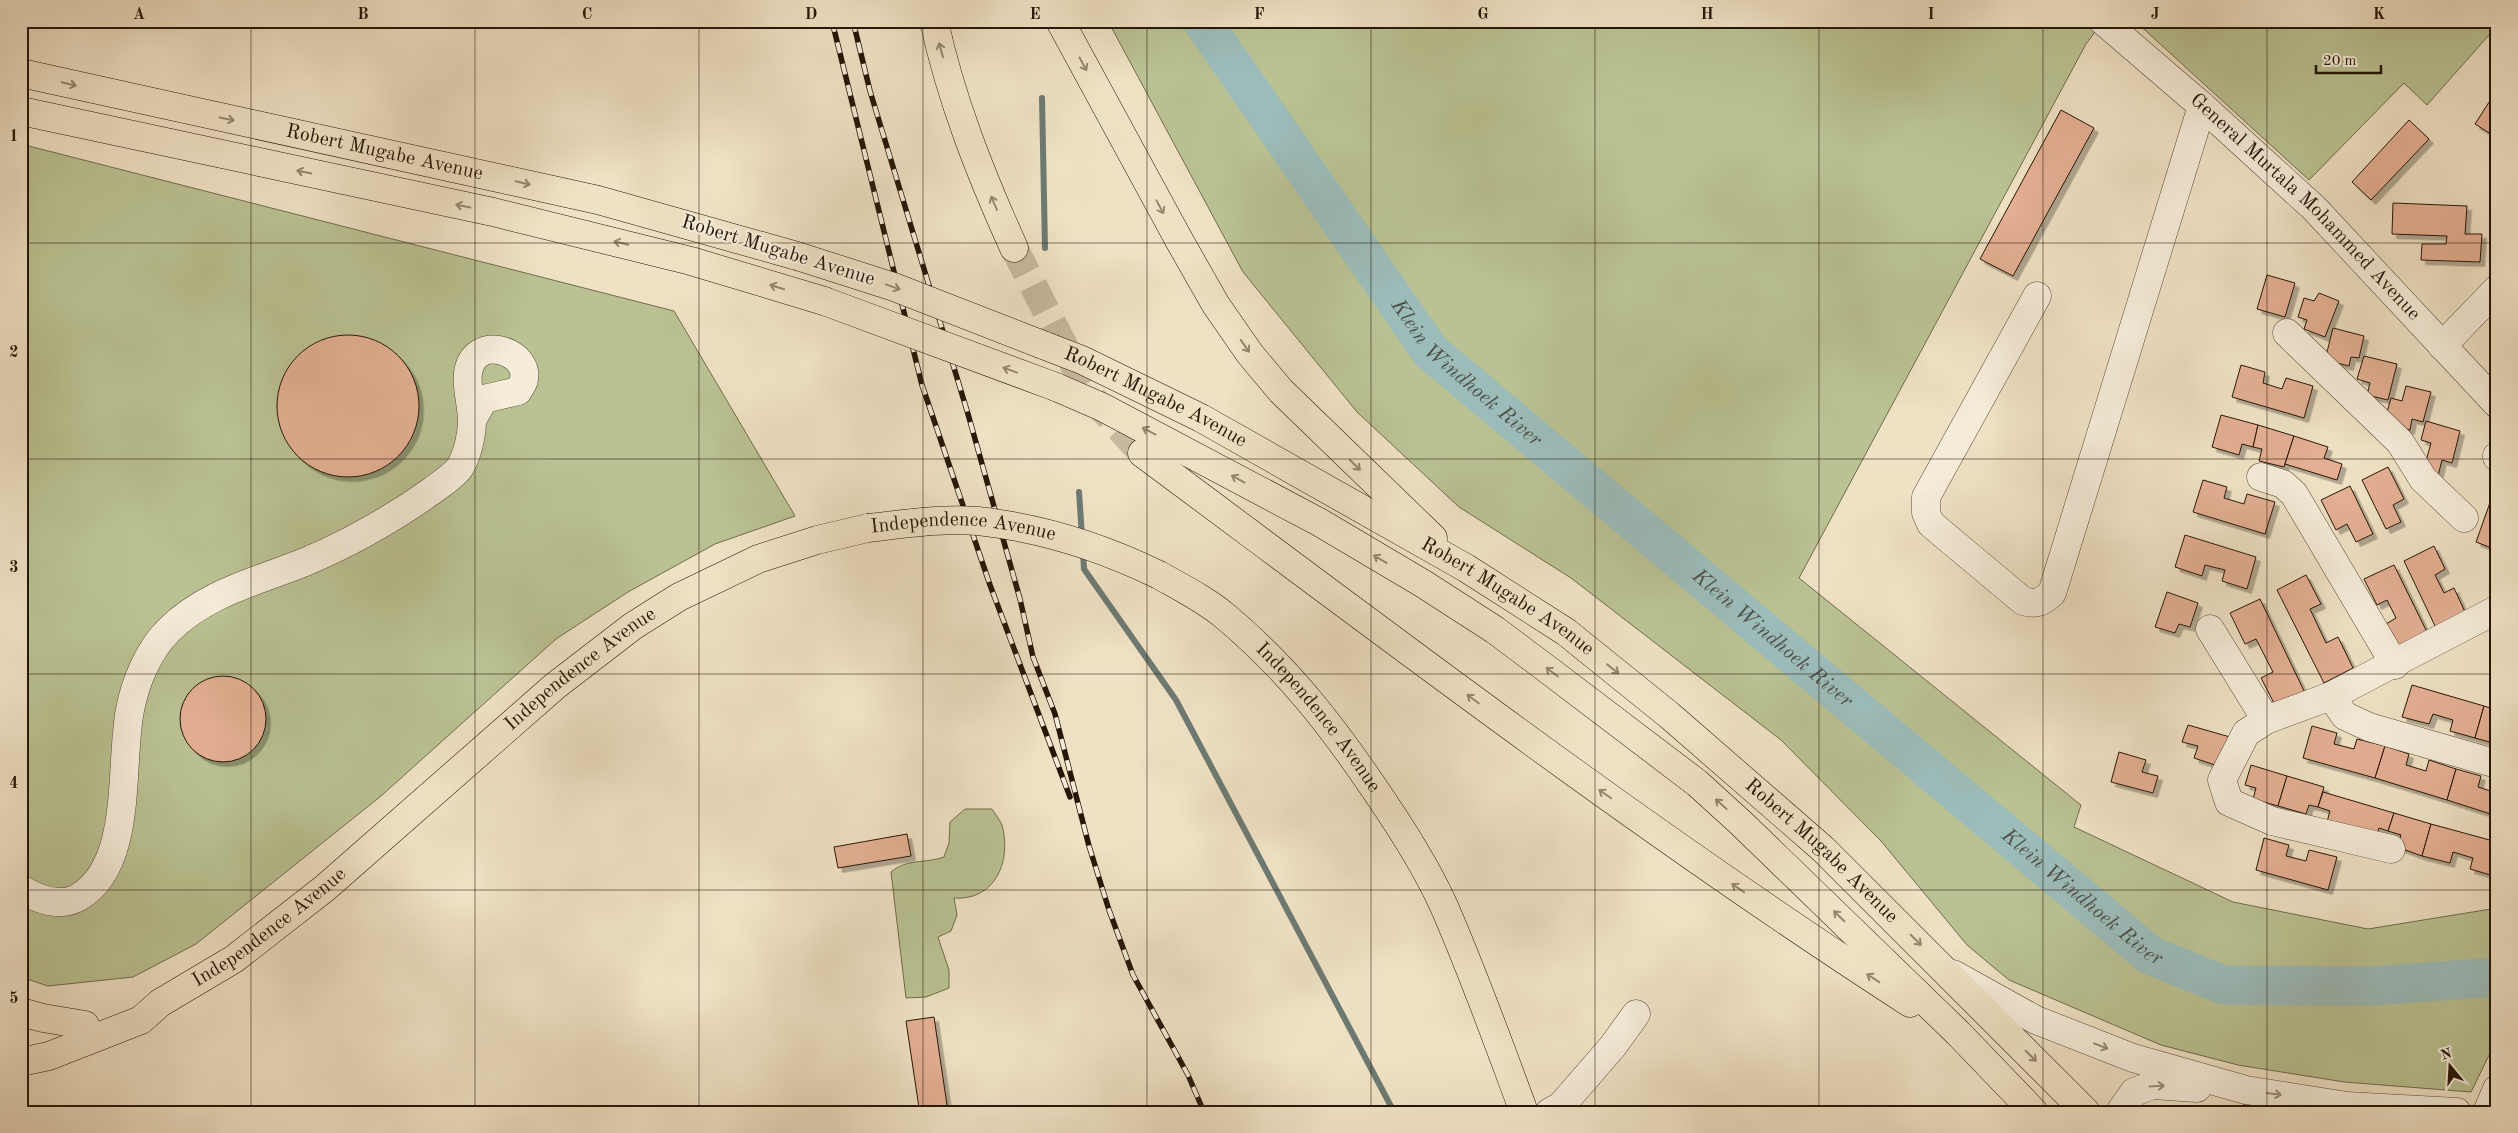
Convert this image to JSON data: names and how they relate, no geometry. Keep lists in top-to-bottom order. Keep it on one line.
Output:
{"streets":{"main road":["Robert Mugabe Avenue","Independence Avenue"],"street":["General Murtala Mohammed Avenue"]},"water":["Klein Windhoek River"],"scale_bar":"20 m","north":"top","grid":{"columns":["A","B","C","D","E","F","G","H","I","J","K"],"rows":["1","2","3","4","5"]}}
